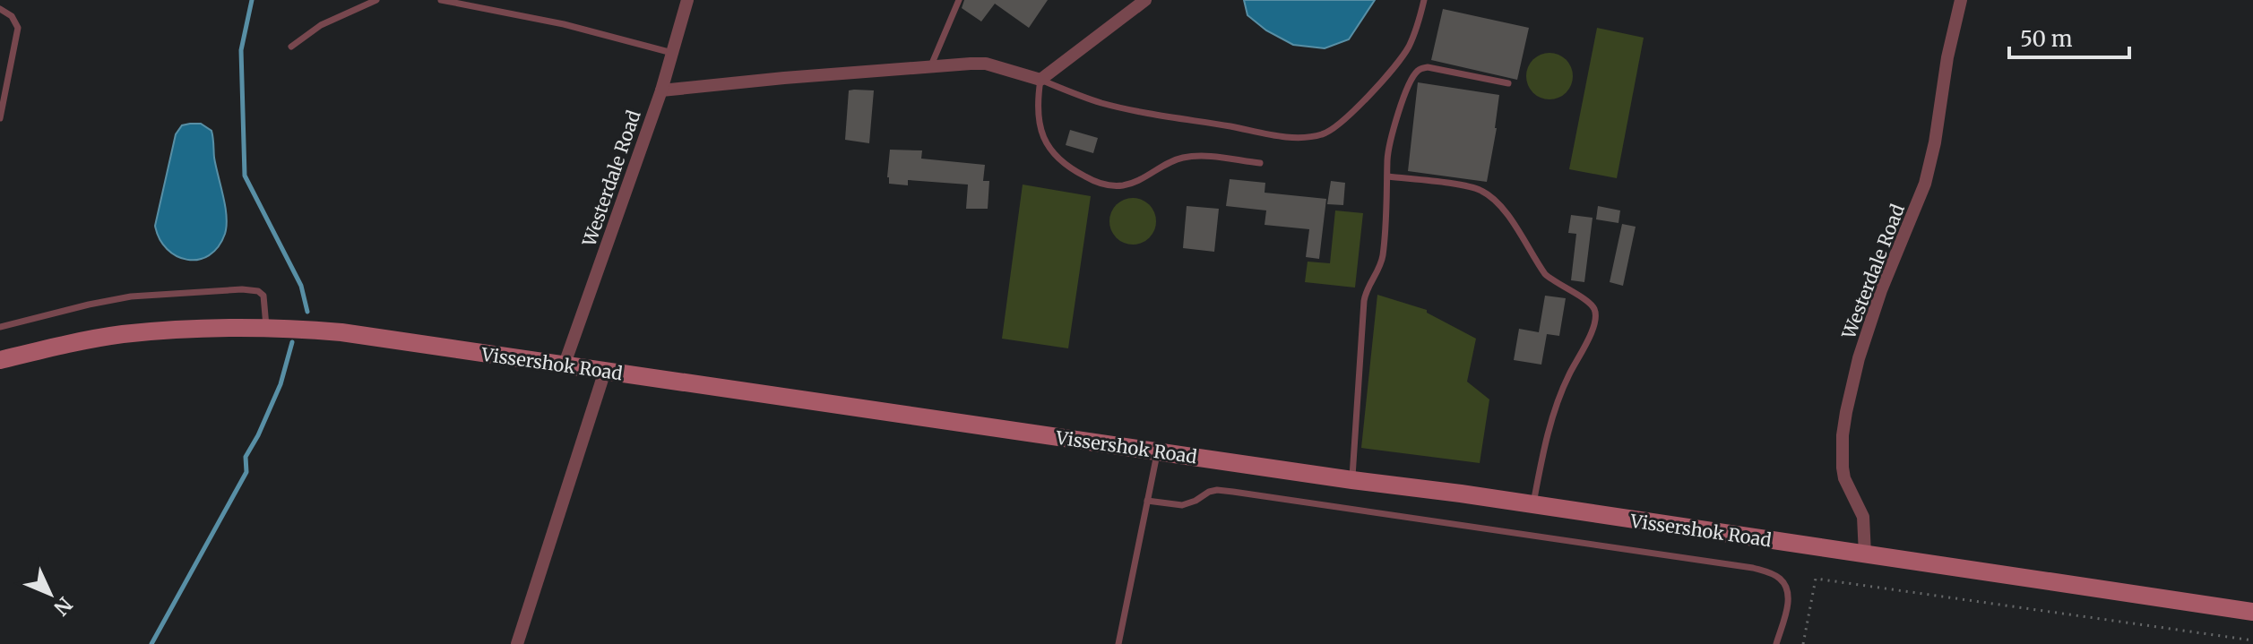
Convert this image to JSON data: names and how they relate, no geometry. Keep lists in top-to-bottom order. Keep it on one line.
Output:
{"streets":{"main road":["Vissershok Road"],"street":["Westerdale Road"]},"crossings":[["Westerdale Road","Vissershok Road"]],"scale_bar":"50 m","north":"bottom right"}
